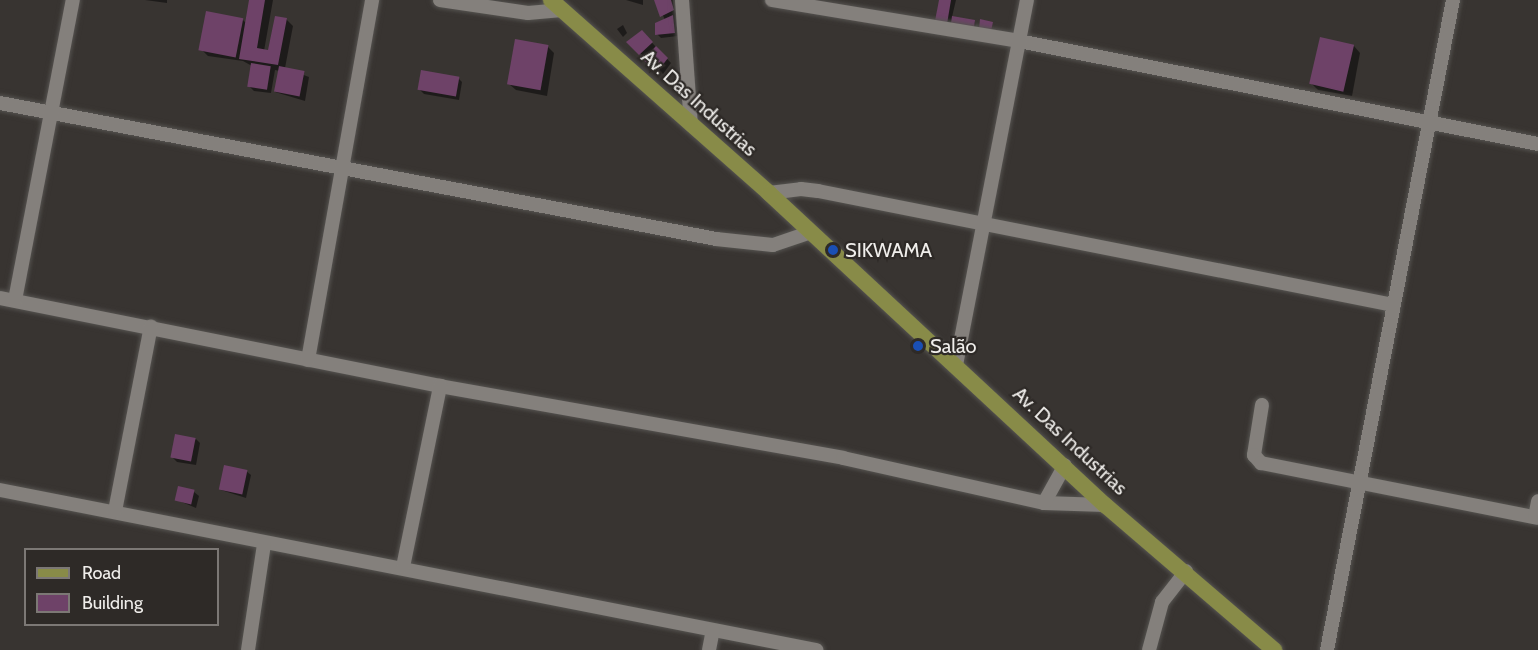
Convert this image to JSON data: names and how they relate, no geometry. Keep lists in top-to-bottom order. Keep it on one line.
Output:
{"streets":{"main road":["Av. Das Industrias"]},"places":["SIKWAMA","Salão"],"legend":["Road","Building"]}
